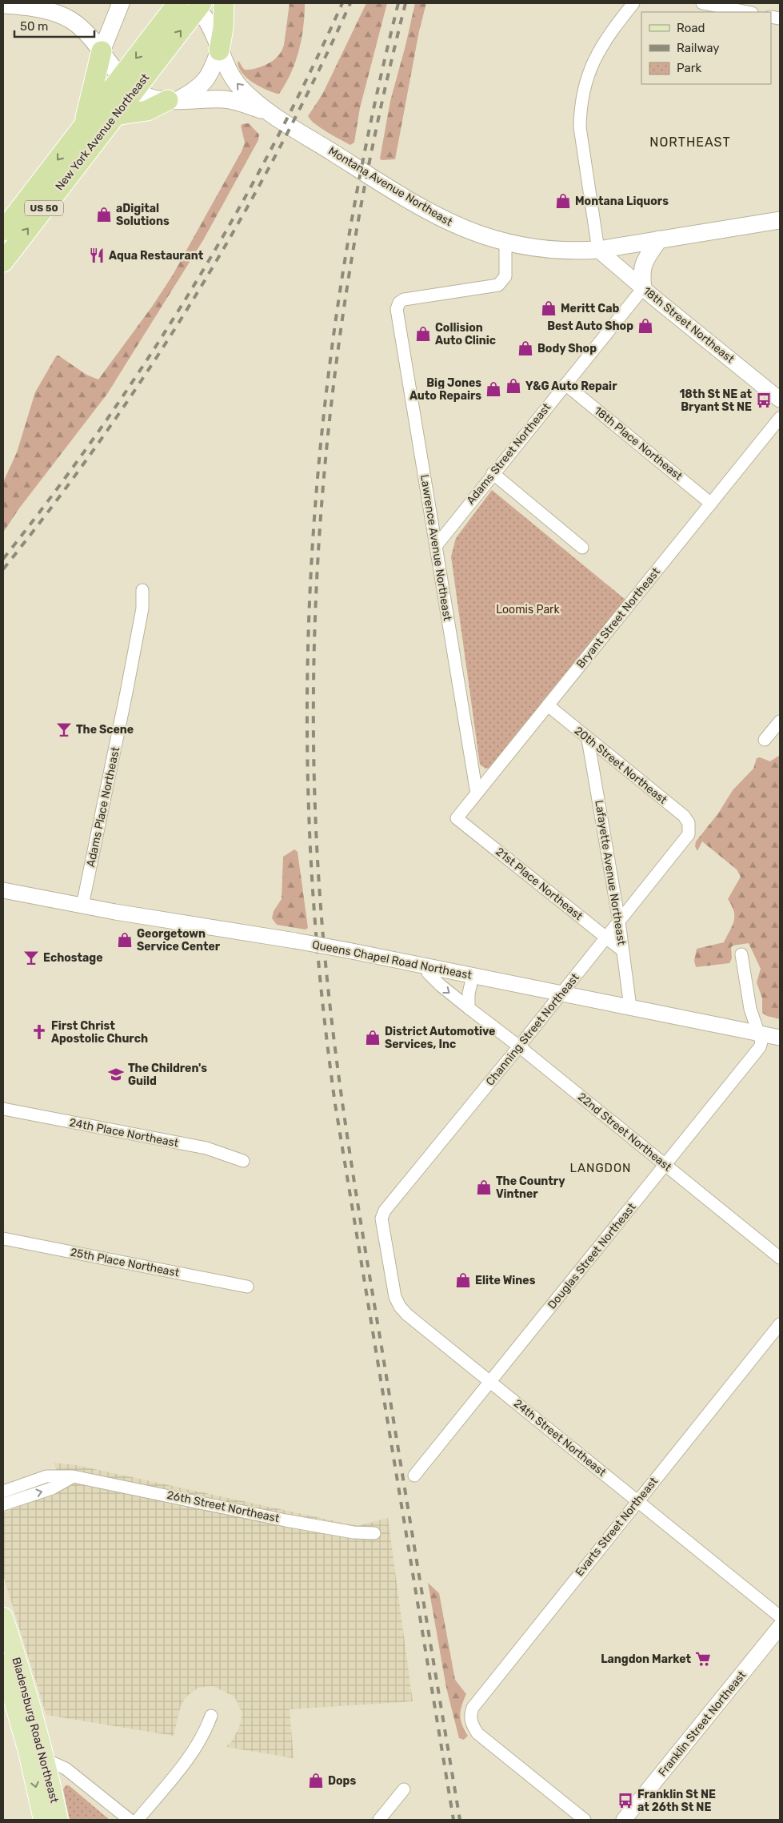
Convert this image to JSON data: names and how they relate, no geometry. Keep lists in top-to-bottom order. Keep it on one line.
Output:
{"streets":{"highway":["New York Avenue Northeast","US 50"],"main road":["Montana Avenue Northeast","Bladensburg Road Northeast"],"street":["18th Street Northeast","18th Place Northeast","Adams Street Northeast","Lawrence Avenue Northeast","Bryant Street Northeast","20th Street Northeast","Adams Place Northeast","Lafayette Avenue Northeast","21st Place Northeast","Queens Chapel Road Northeast","Channing Street Northeast","22nd Street Northeast","24th Place Northeast","Douglas Street Northeast","25th Place Northeast","24th Street Northeast","26th Street Northeast","Evarts Street Northeast","Franklin Street Northeast"]},"crossings":[["New York Avenue Northeast","Montana Avenue Northeast"],["Montana Avenue Northeast","18th Street Northeast"],["Montana Avenue Northeast","Lawrence Avenue Northeast"],["18th Street Northeast","Adams Street Northeast"],["18th Place Northeast","Adams Street Northeast"],["18th Place Northeast","Bryant Street Northeast"],["Adams Street Northeast","Lawrence Avenue Northeast"],["Lawrence Avenue Northeast","Bryant Street Northeast"],["Bryant Street Northeast","20th Street Northeast"],["Bryant Street Northeast","21st Place Northeast"],["20th Street Northeast","Lafayette Avenue Northeast"],["20th Street Northeast","Channing Street Northeast"],["Adams Place Northeast","Queens Chapel Road Northeast"],["Lafayette Avenue Northeast","21st Place Northeast"],["Lafayette Avenue Northeast","Queens Chapel Road Northeast"],["Lafayette Avenue Northeast","Channing Street Northeast"],["21st Place Northeast","Channing Street Northeast"],["Queens Chapel Road Northeast","Channing Street Northeast"],["Queens Chapel Road Northeast","Douglas Street Northeast"],["Channing Street Northeast","22nd Street Northeast"],["Channing Street Northeast","24th Street Northeast"],["22nd Street Northeast","Douglas Street Northeast"],["Douglas Street Northeast","24th Street Northeast"],["24th Street Northeast","Evarts Street Northeast"]],"districts":["NORTHEAST","LANGDON"],"parks":["Loomis Park"],"places":{"shop":["Montana Liquors","aDigital Solutions","Meritt Cab","Best Auto Shop","Collision Auto Clinic","Body Shop","Y&G Auto Repair","Big Jones Auto Repairs","Georgetown Service Center","District Automotive Services, Inc","The Country Vintner","Elite Wines","Dops"],"restaurant":["Aqua Restaurant"],"bus stop":["18th St NE at Bryant St NE","Franklin St NE at 26th St NE"],"bar":["The Scene","Echostage"],"church":["First Christ Apostolic Church"],"school or university":["The Children's Guild"],"supermarket":["Langdon Market"]},"legend":["Road","Railway","Park"],"scale_bar":"50 m"}
